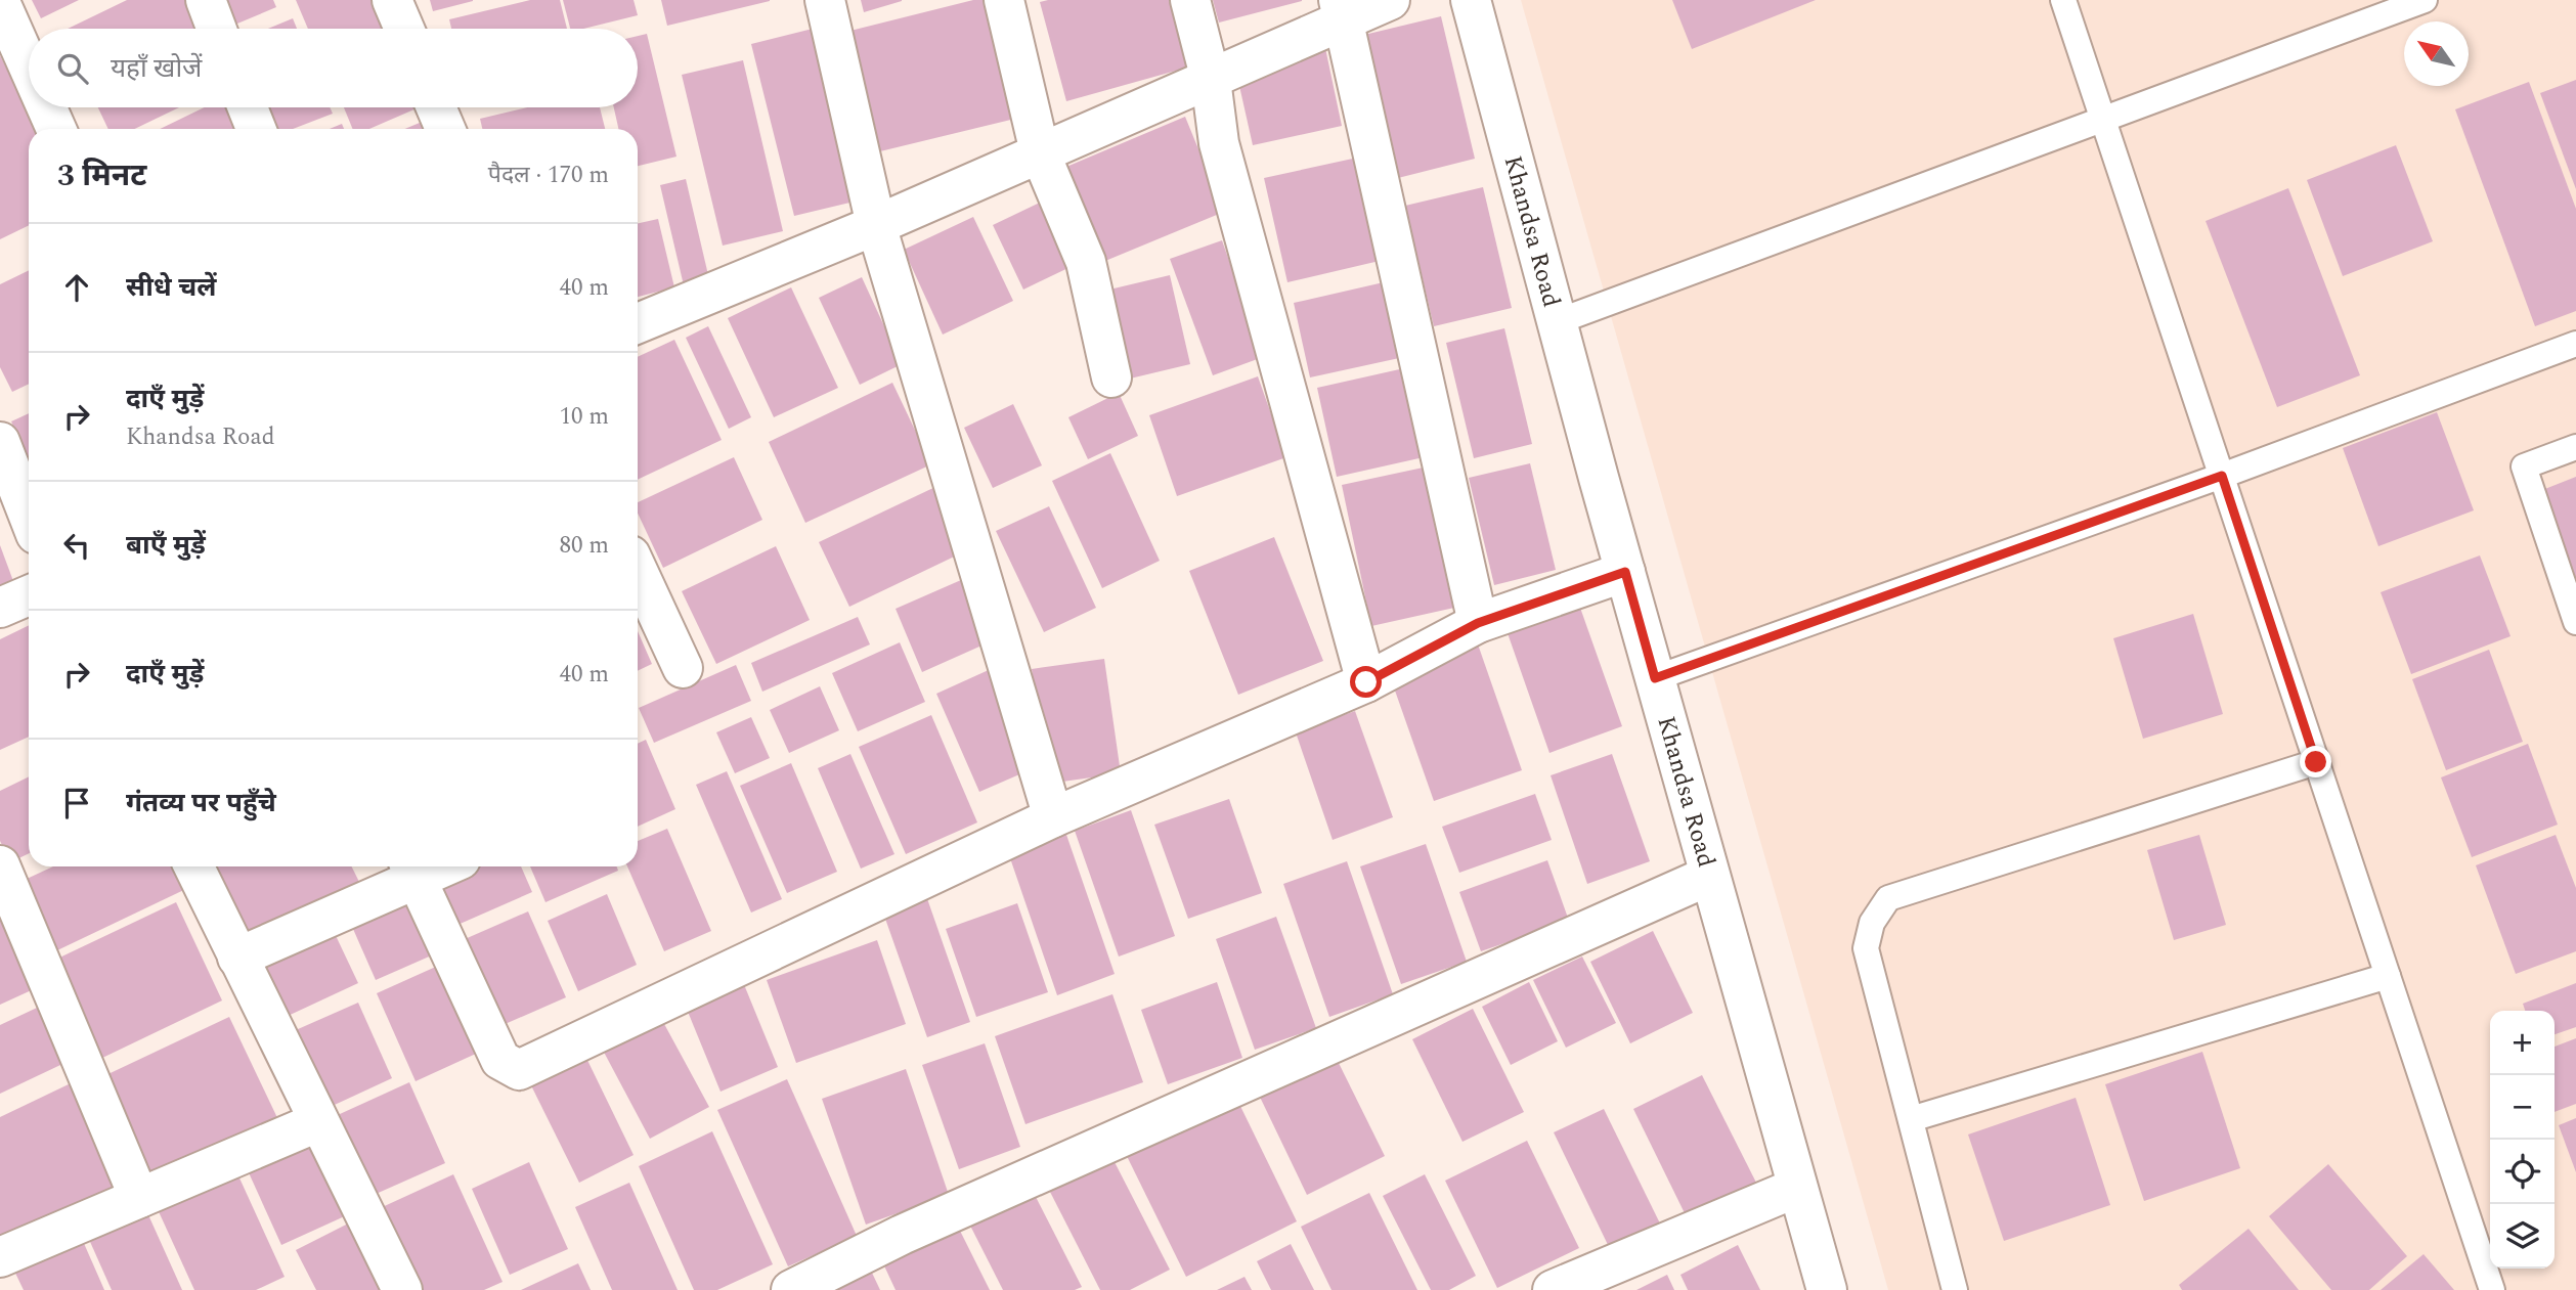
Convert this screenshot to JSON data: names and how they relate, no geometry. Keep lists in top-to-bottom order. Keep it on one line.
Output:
{"streets":{"street":["Khandsa Road"]},"north":"top left","page":{"search":"यहाँ खोजें","heading":["3 मिनट","पैदल · 170 m"],"list":[["सीधे चलें","40 m"],["दाएँ मुड़ें","Khandsa Road","10 m"],["बाएँ मुड़ें","80 m"],["दाएँ मुड़ें","40 m"],"गंतव्य पर पहुँचे"],"map_buttons":["+","−"]}}
